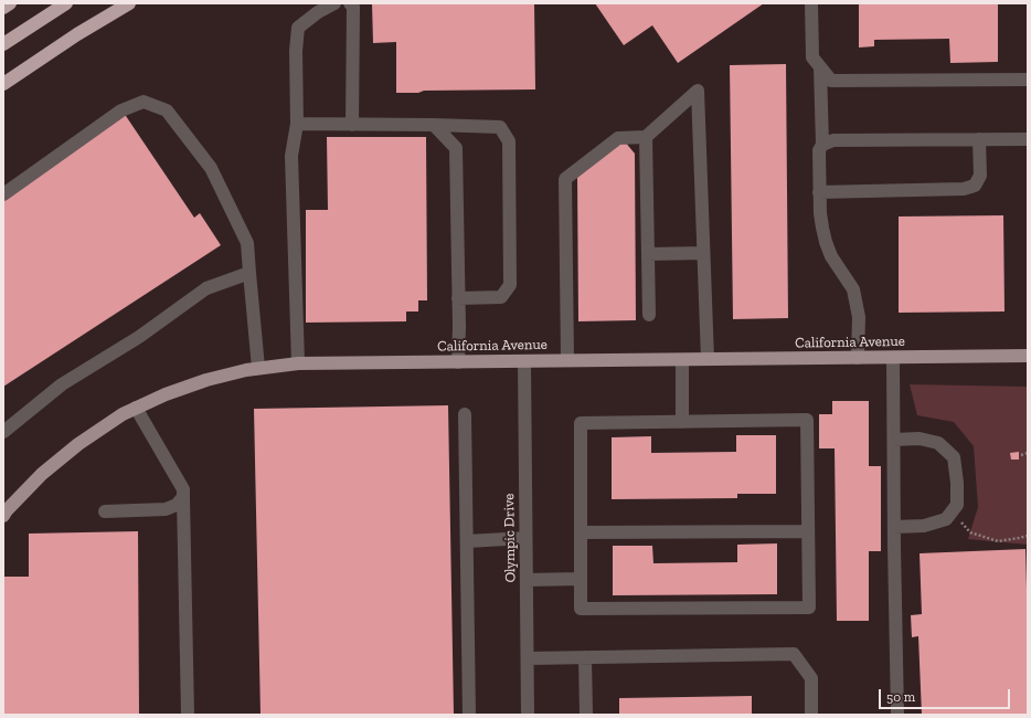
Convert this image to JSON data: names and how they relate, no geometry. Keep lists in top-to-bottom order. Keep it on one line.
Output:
{"streets":{"main road":["California Avenue"],"street":["Olympic Drive"]},"crossings":[["California Avenue","Olympic Drive"]],"scale_bar":"50 m"}
